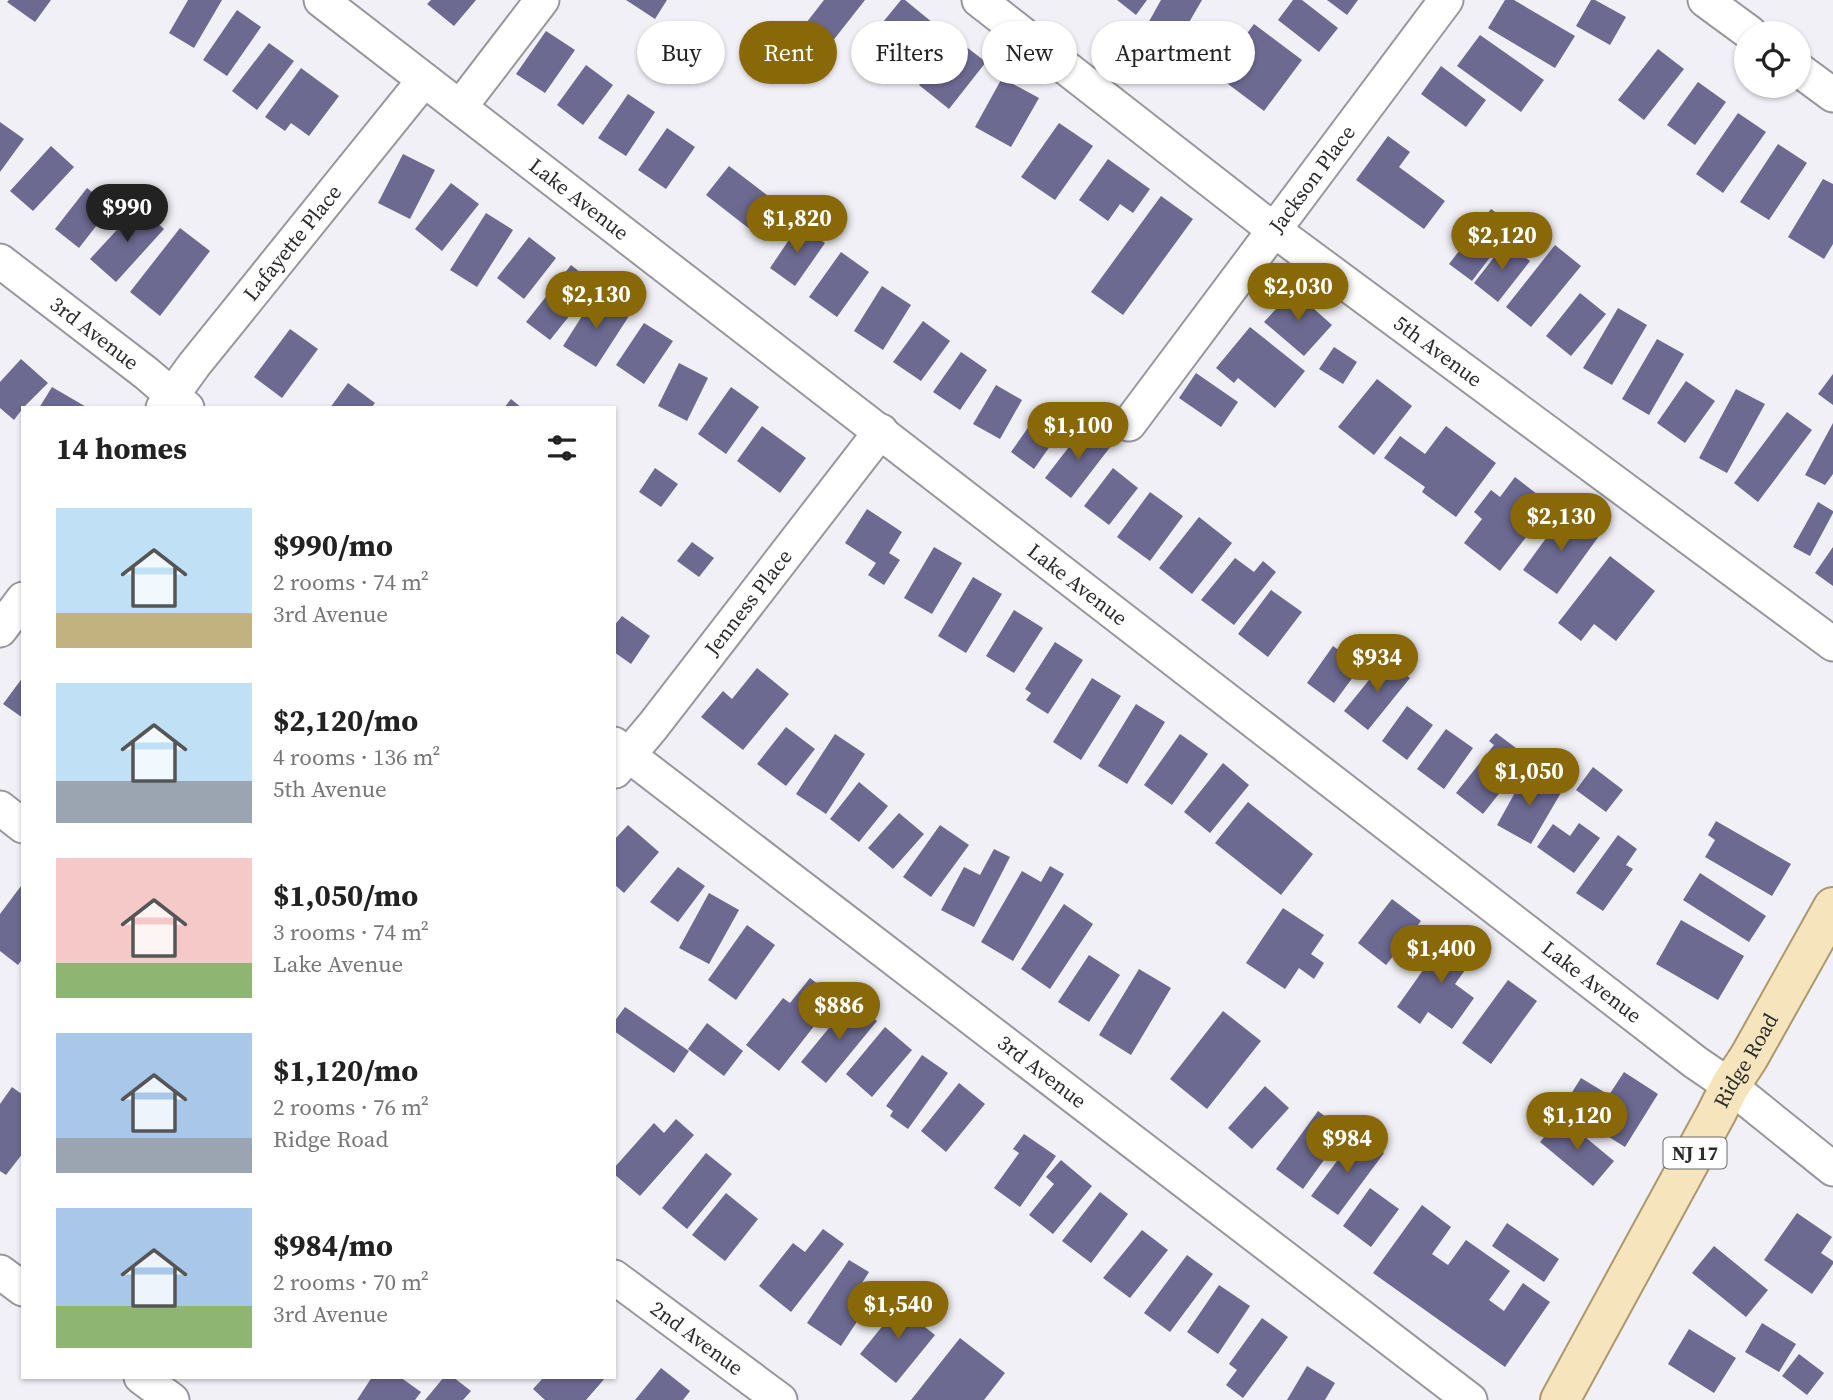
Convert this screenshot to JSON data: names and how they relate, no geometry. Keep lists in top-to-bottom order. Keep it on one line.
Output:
{"streets":{"main road":["Ridge Road","NJ 17"],"street":["Jackson Place","Lake Avenue","Lafayette Place","3rd Avenue","5th Avenue","Jenness Place","2nd Avenue"]},"crossings":[["Jackson Place","5th Avenue"],["Lake Avenue","Lafayette Place"],["Lake Avenue","Jenness Place"],["Lake Avenue","Ridge Road"],["Lafayette Place","3rd Avenue"],["3rd Avenue","Jenness Place"]],"page":{"chip":["Buy","Rent","Filters","New","Apartment"],"price":["$990","$1,820","$2,120","$2,030","$2,130","$1,100","$2,130","$934","$1,050","$1,400","$886","$1,120","$984","$1,540"],"heading":"14 homes","list":[{"name":"$990/mo","note":"2 rooms · 74 m² · 3rd Avenue"},{"name":"$2,120/mo","note":"4 rooms · 136 m² · 5th Avenue"},{"name":"$1,050/mo","note":"3 rooms · 74 m² · Lake Avenue"},{"name":"$1,120/mo","note":"2 rooms · 76 m² · Ridge Road"},{"name":"$984/mo","note":"2 rooms · 70 m² · 3rd Avenue"}]}}
